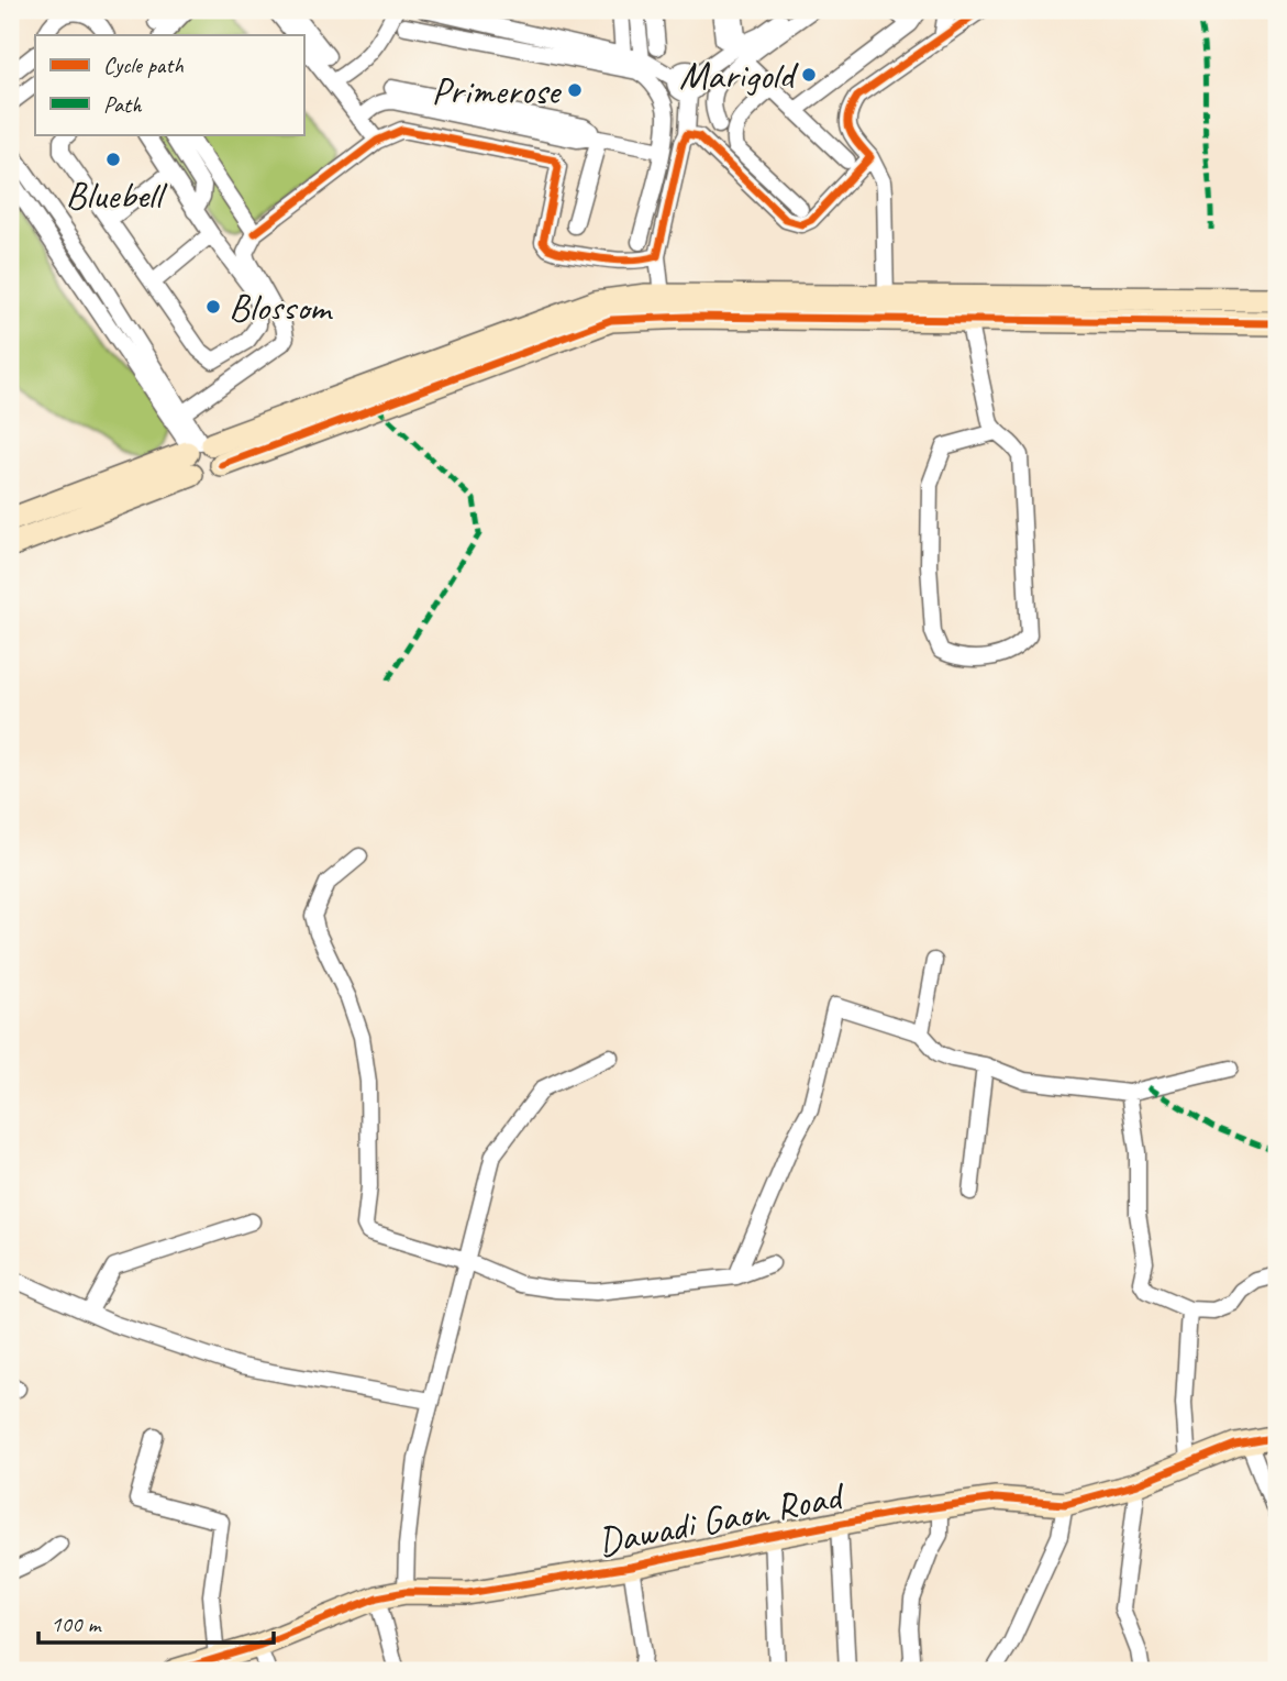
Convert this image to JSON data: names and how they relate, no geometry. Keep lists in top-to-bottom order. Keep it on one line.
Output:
{"streets":{"street":["Dawadi Gaon Road"]},"places":["Marigold","Primerose","Bluebell","Blossom"],"legend":["Cycle path","Path"],"scale_bar":"100 m"}
